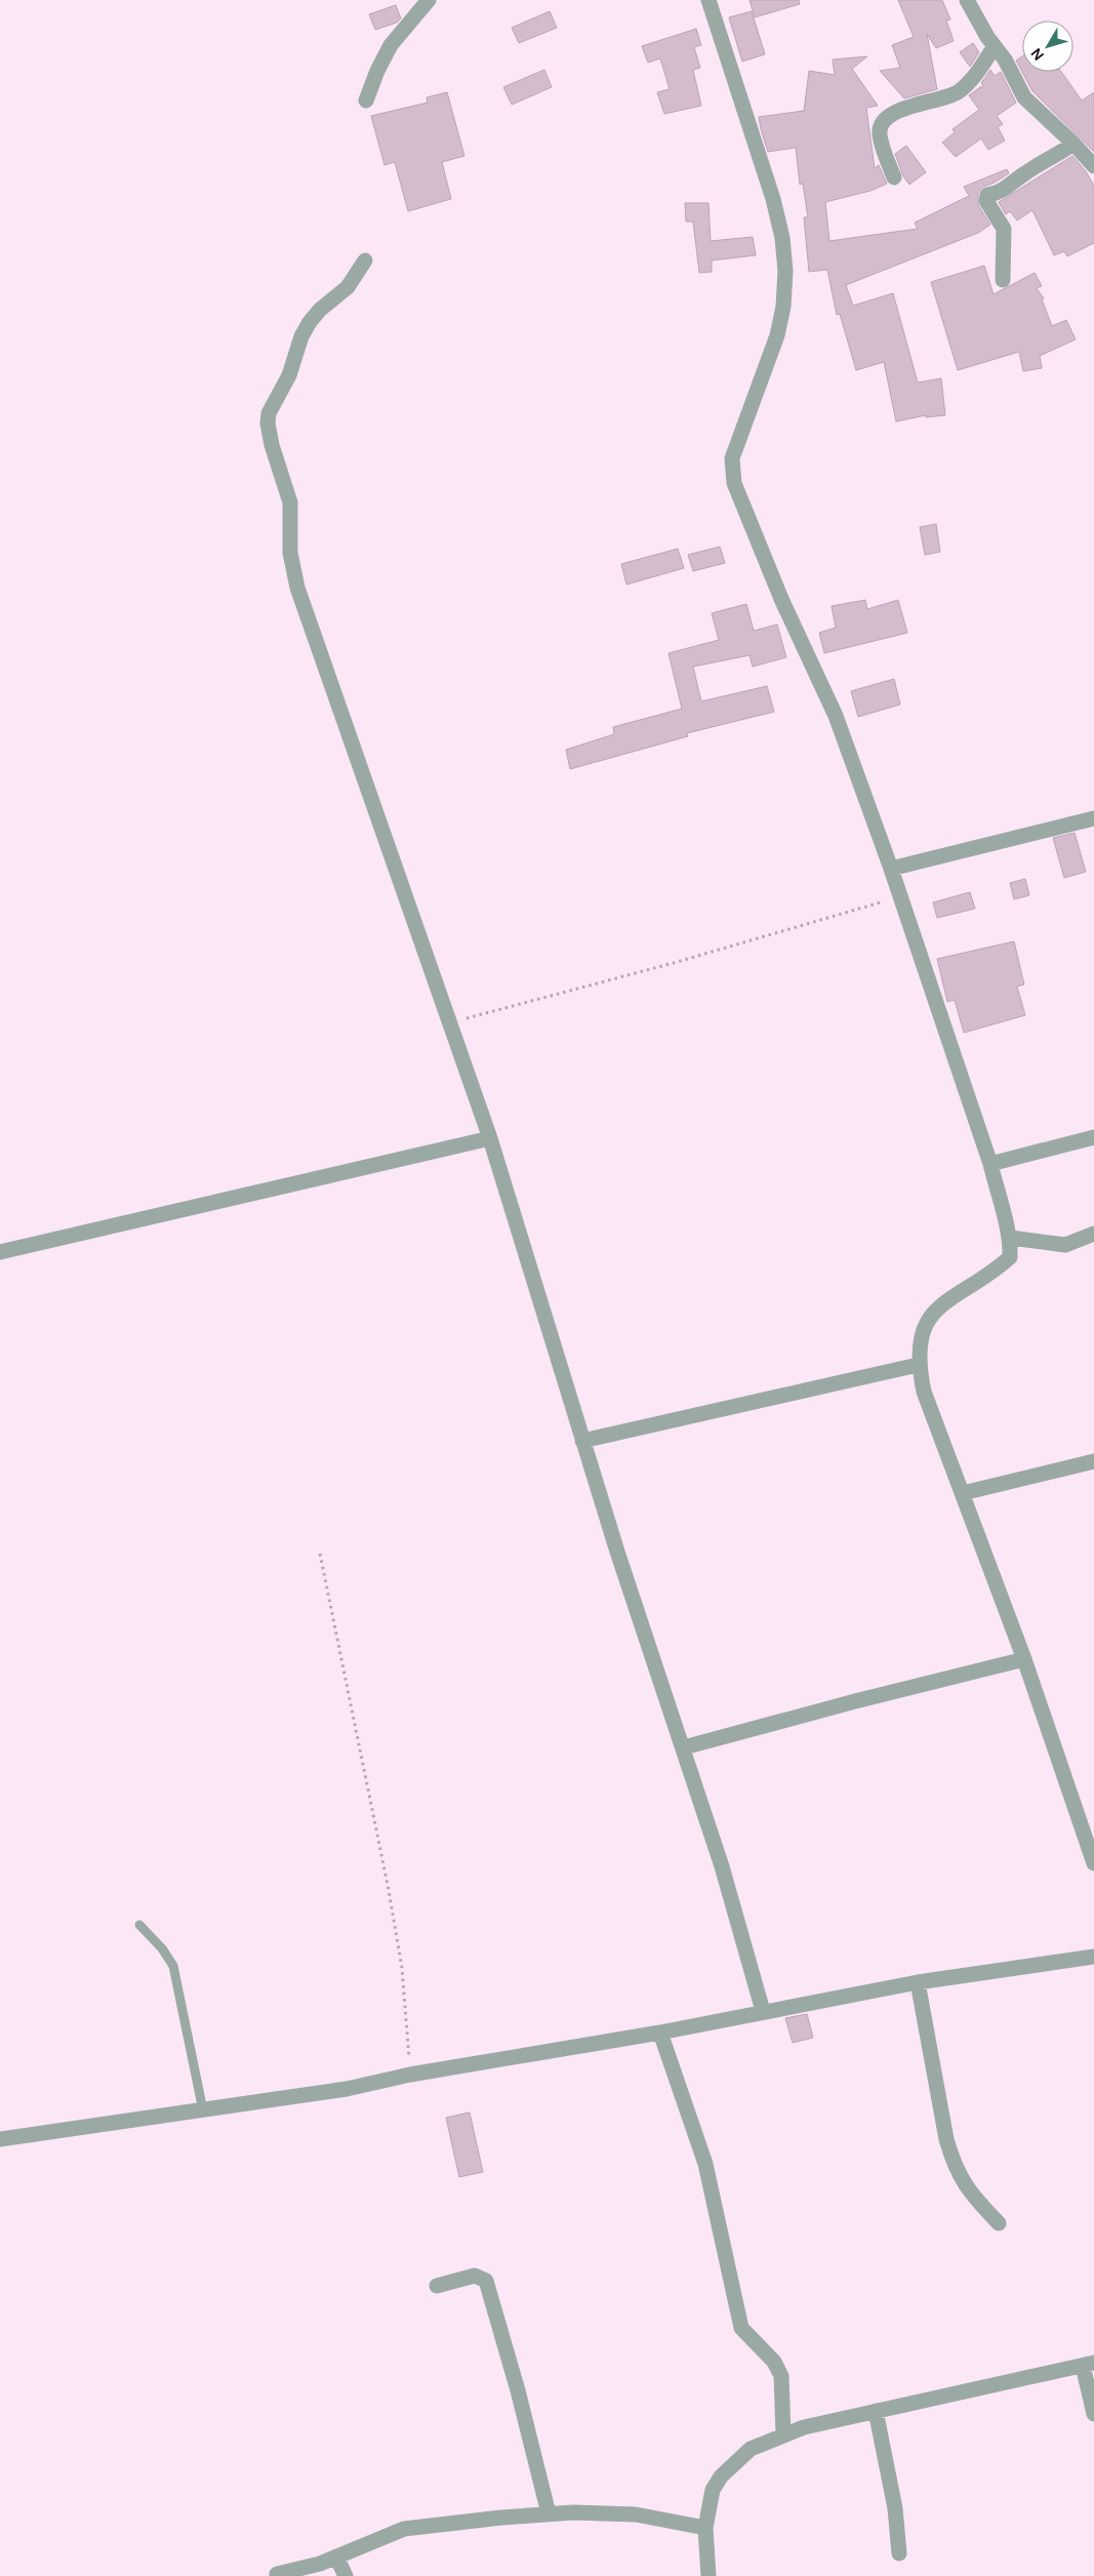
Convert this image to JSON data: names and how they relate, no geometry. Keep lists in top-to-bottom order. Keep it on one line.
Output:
{"north":"bottom left"}
